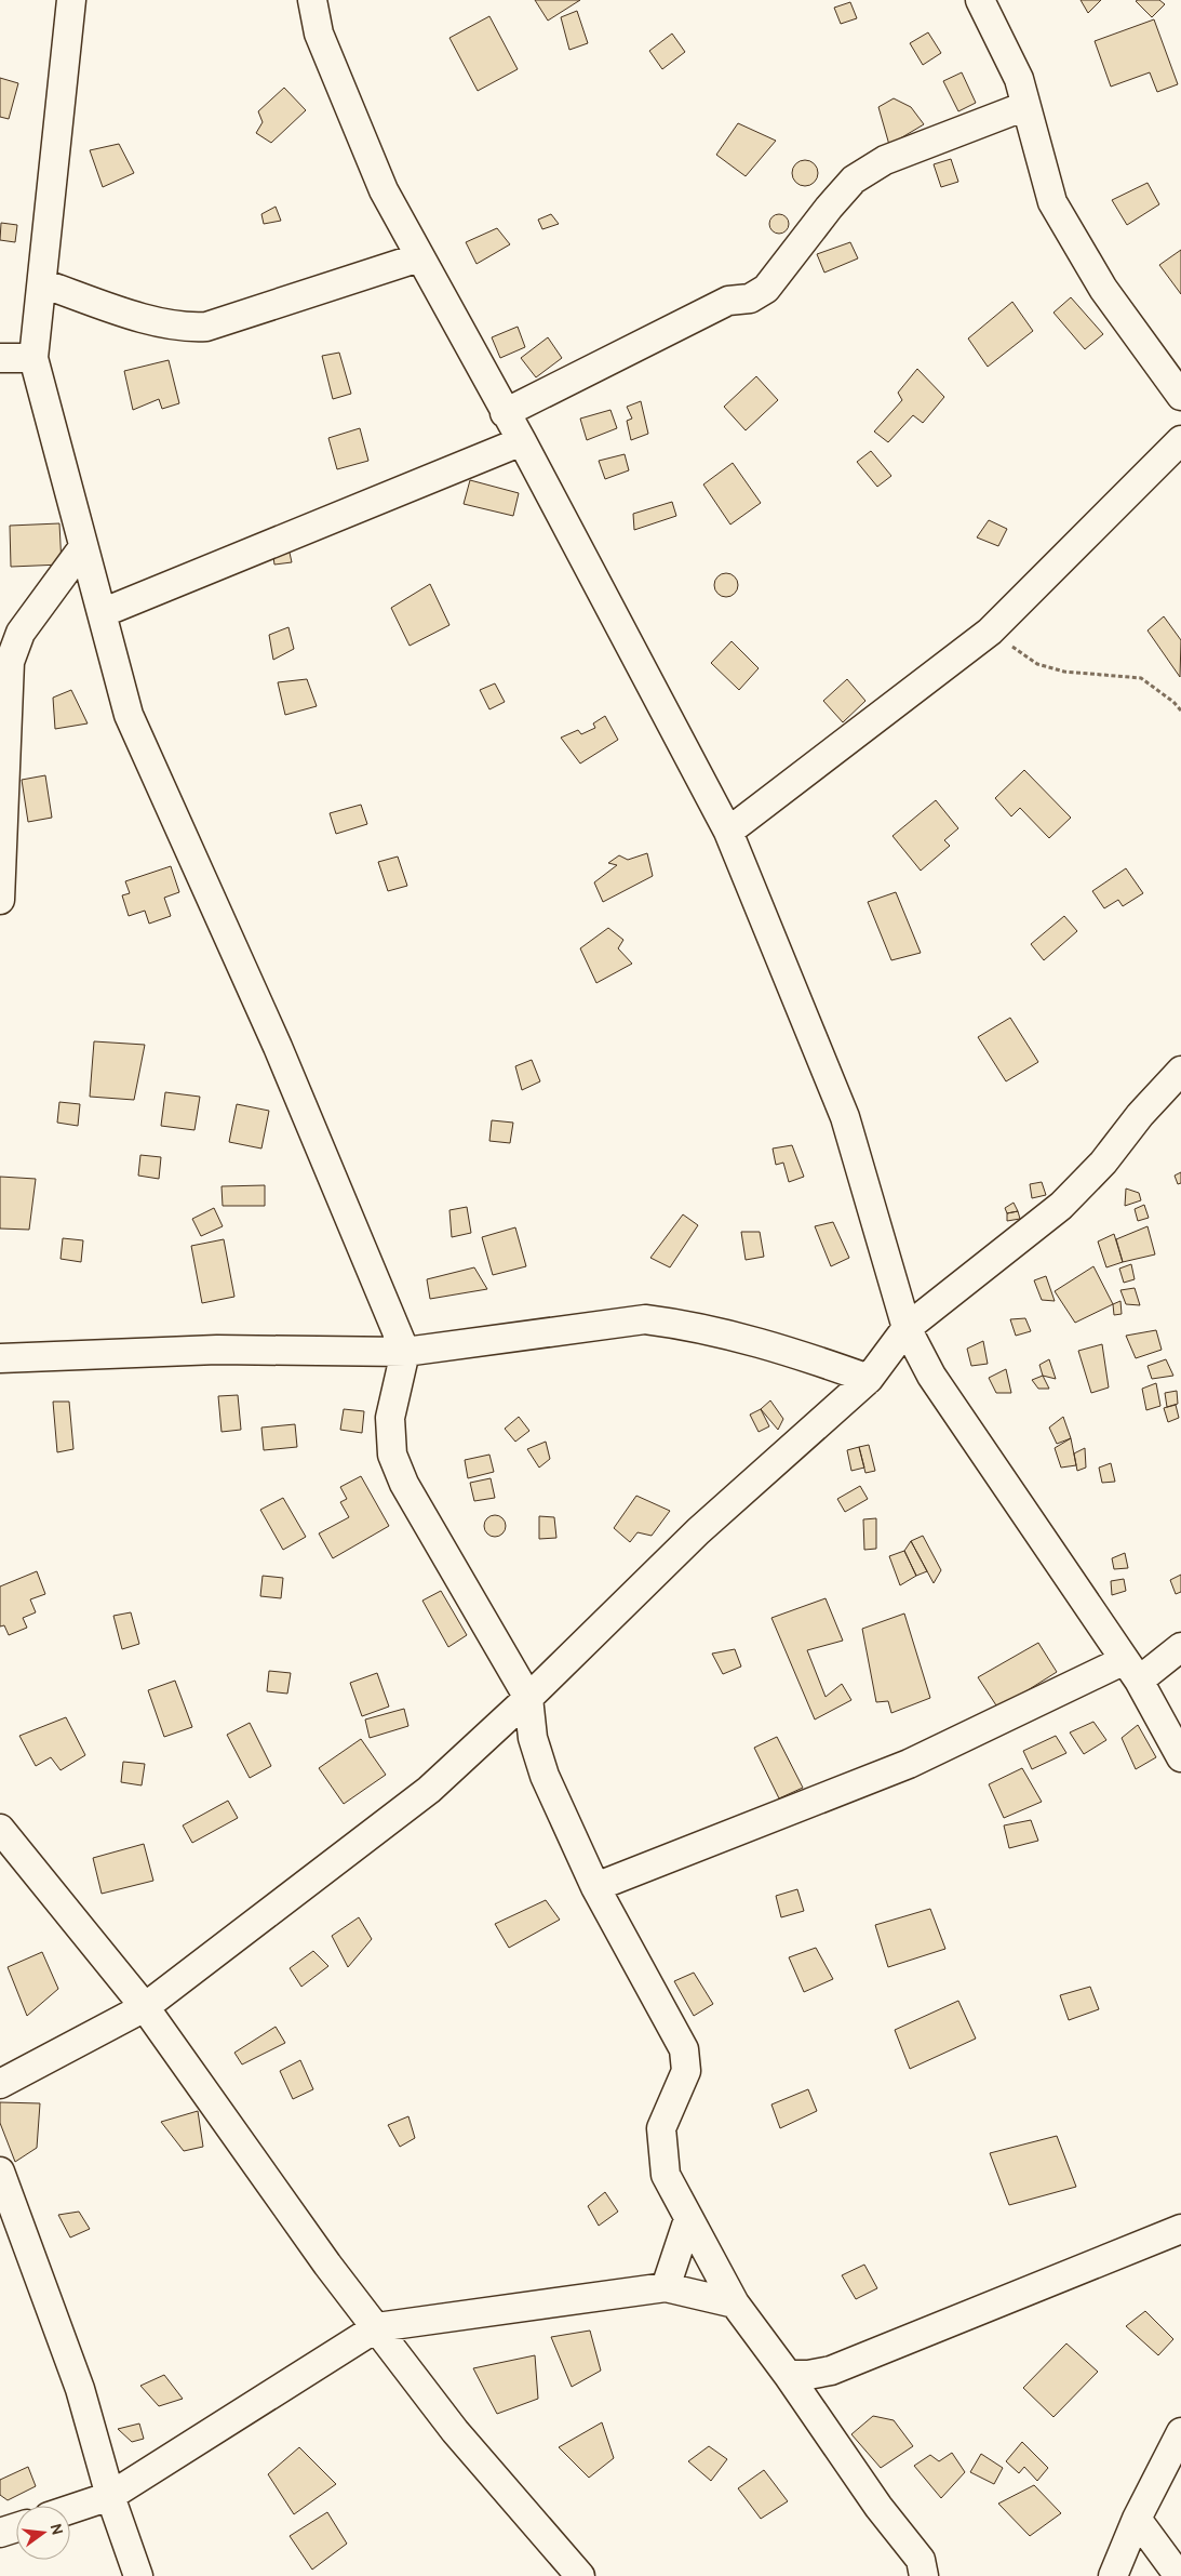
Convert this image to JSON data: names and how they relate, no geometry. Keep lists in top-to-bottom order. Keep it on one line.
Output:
{"north":"right"}
